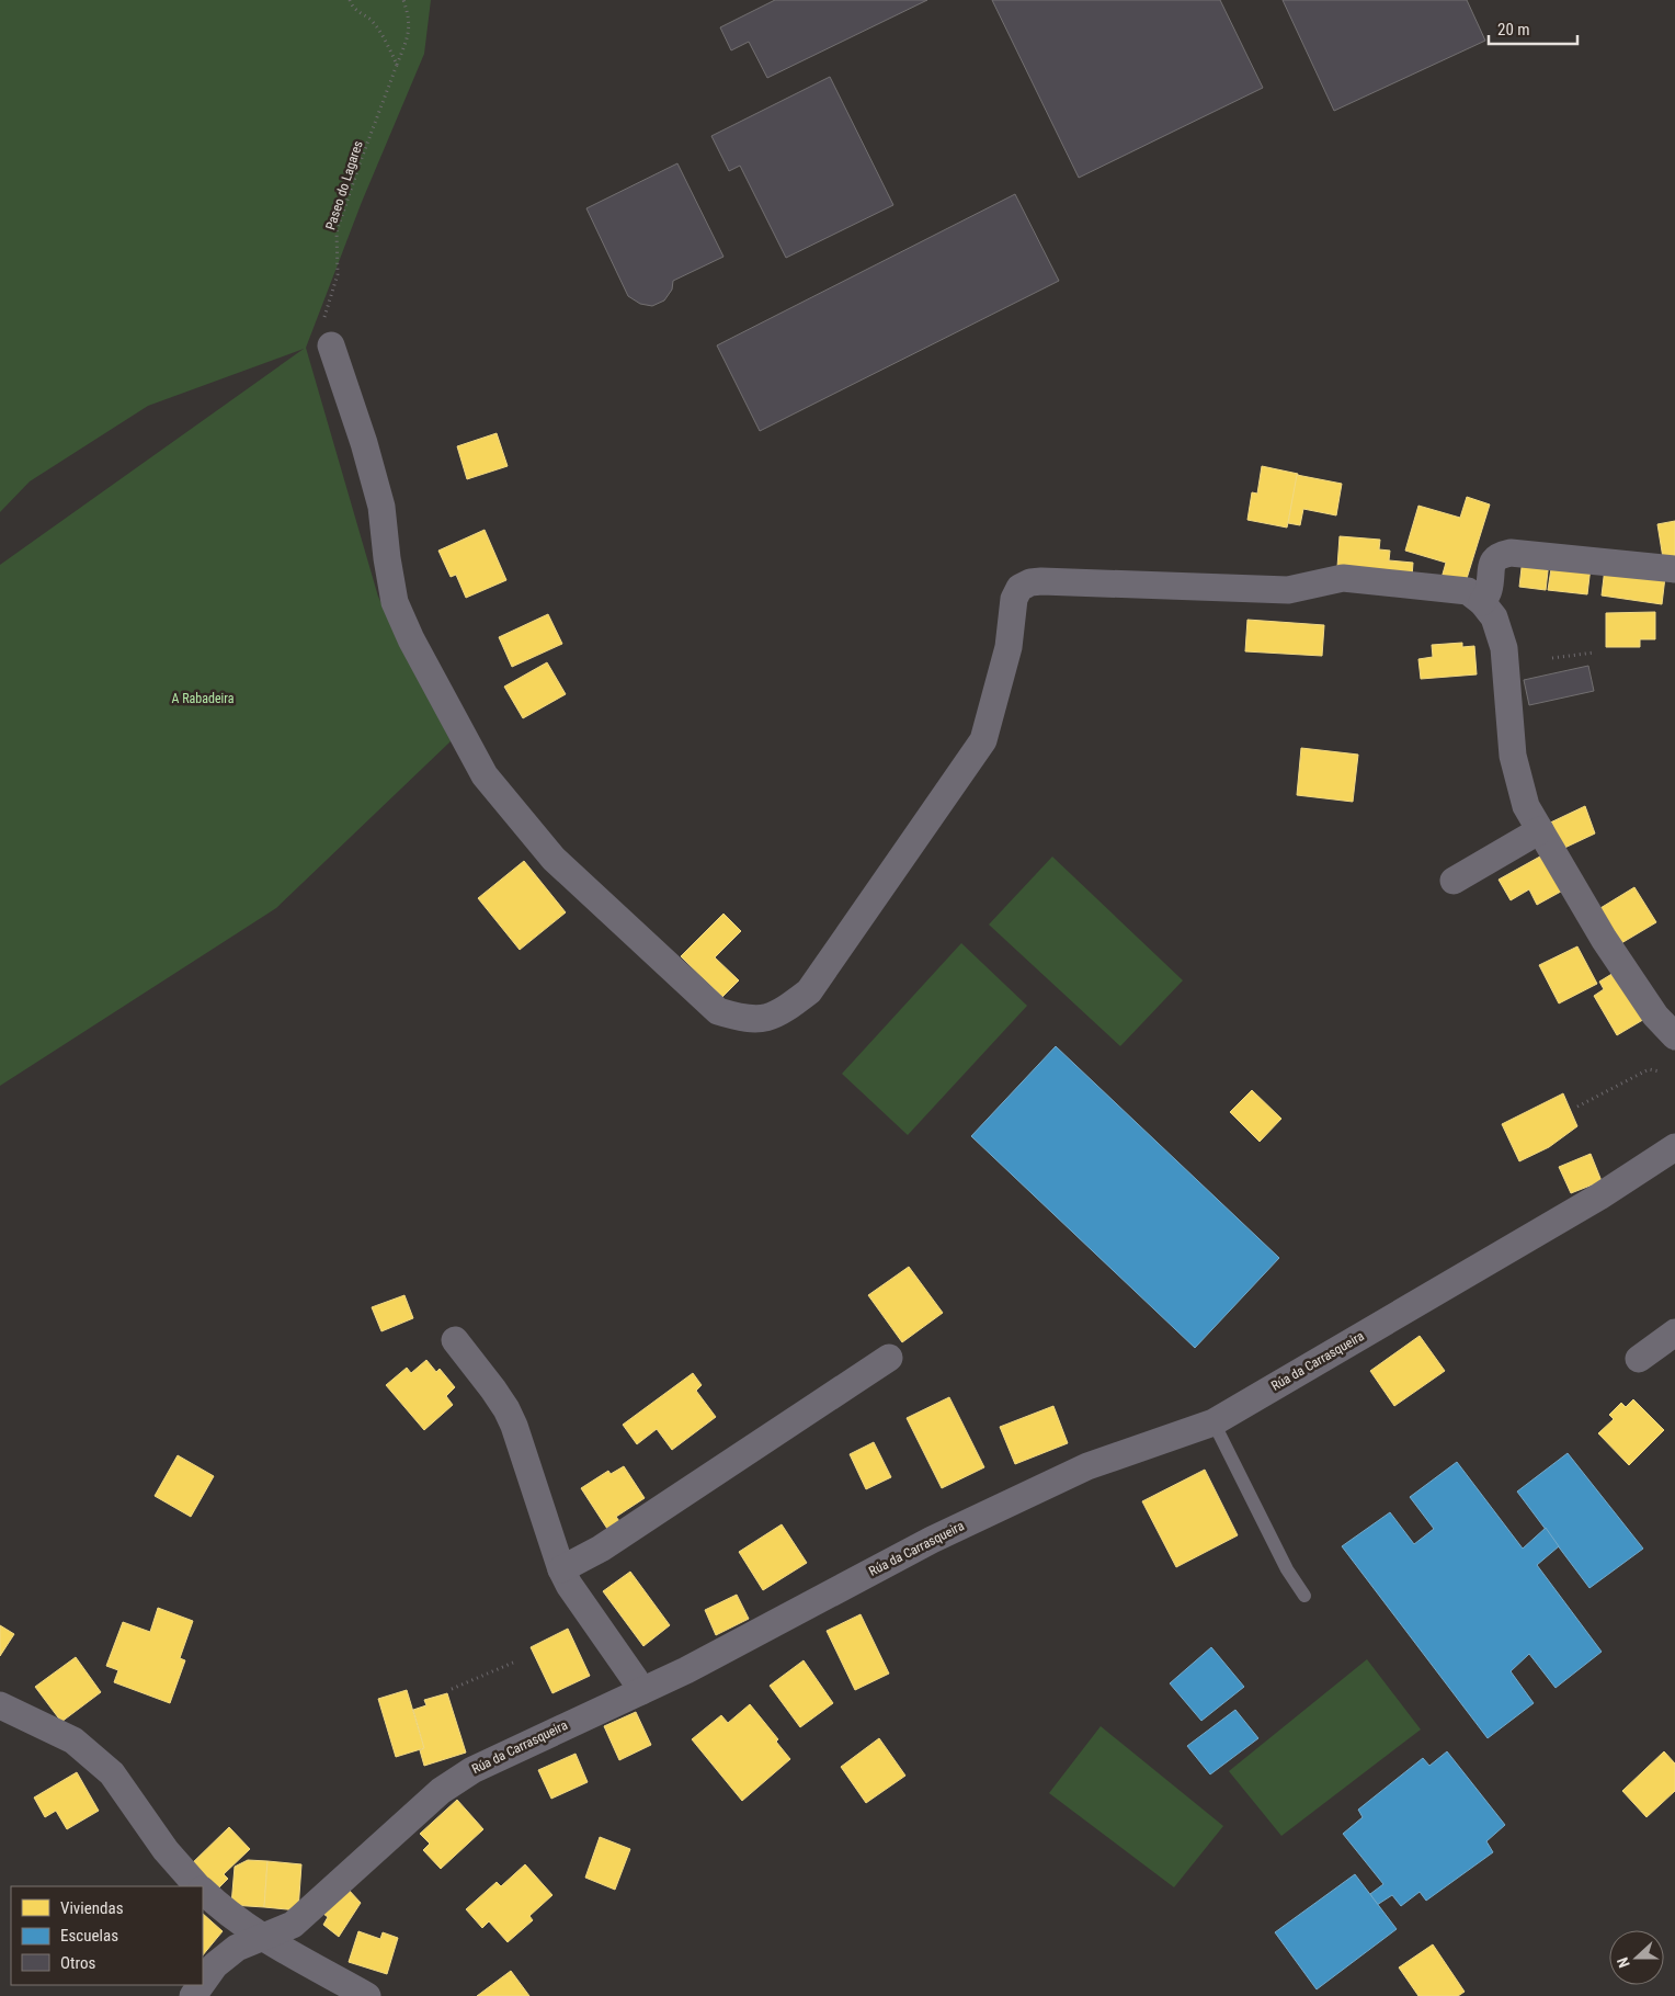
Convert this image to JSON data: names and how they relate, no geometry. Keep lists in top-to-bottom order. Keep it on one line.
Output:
{"streets":{"street":["Rúa da Carrasqueira"],"path":["Paseo do Lagares"]},"parks":["A Rabadeira"],"legend":["Viviendas","Escuelas","Otros"],"scale_bar":"20 m","north":"left"}
